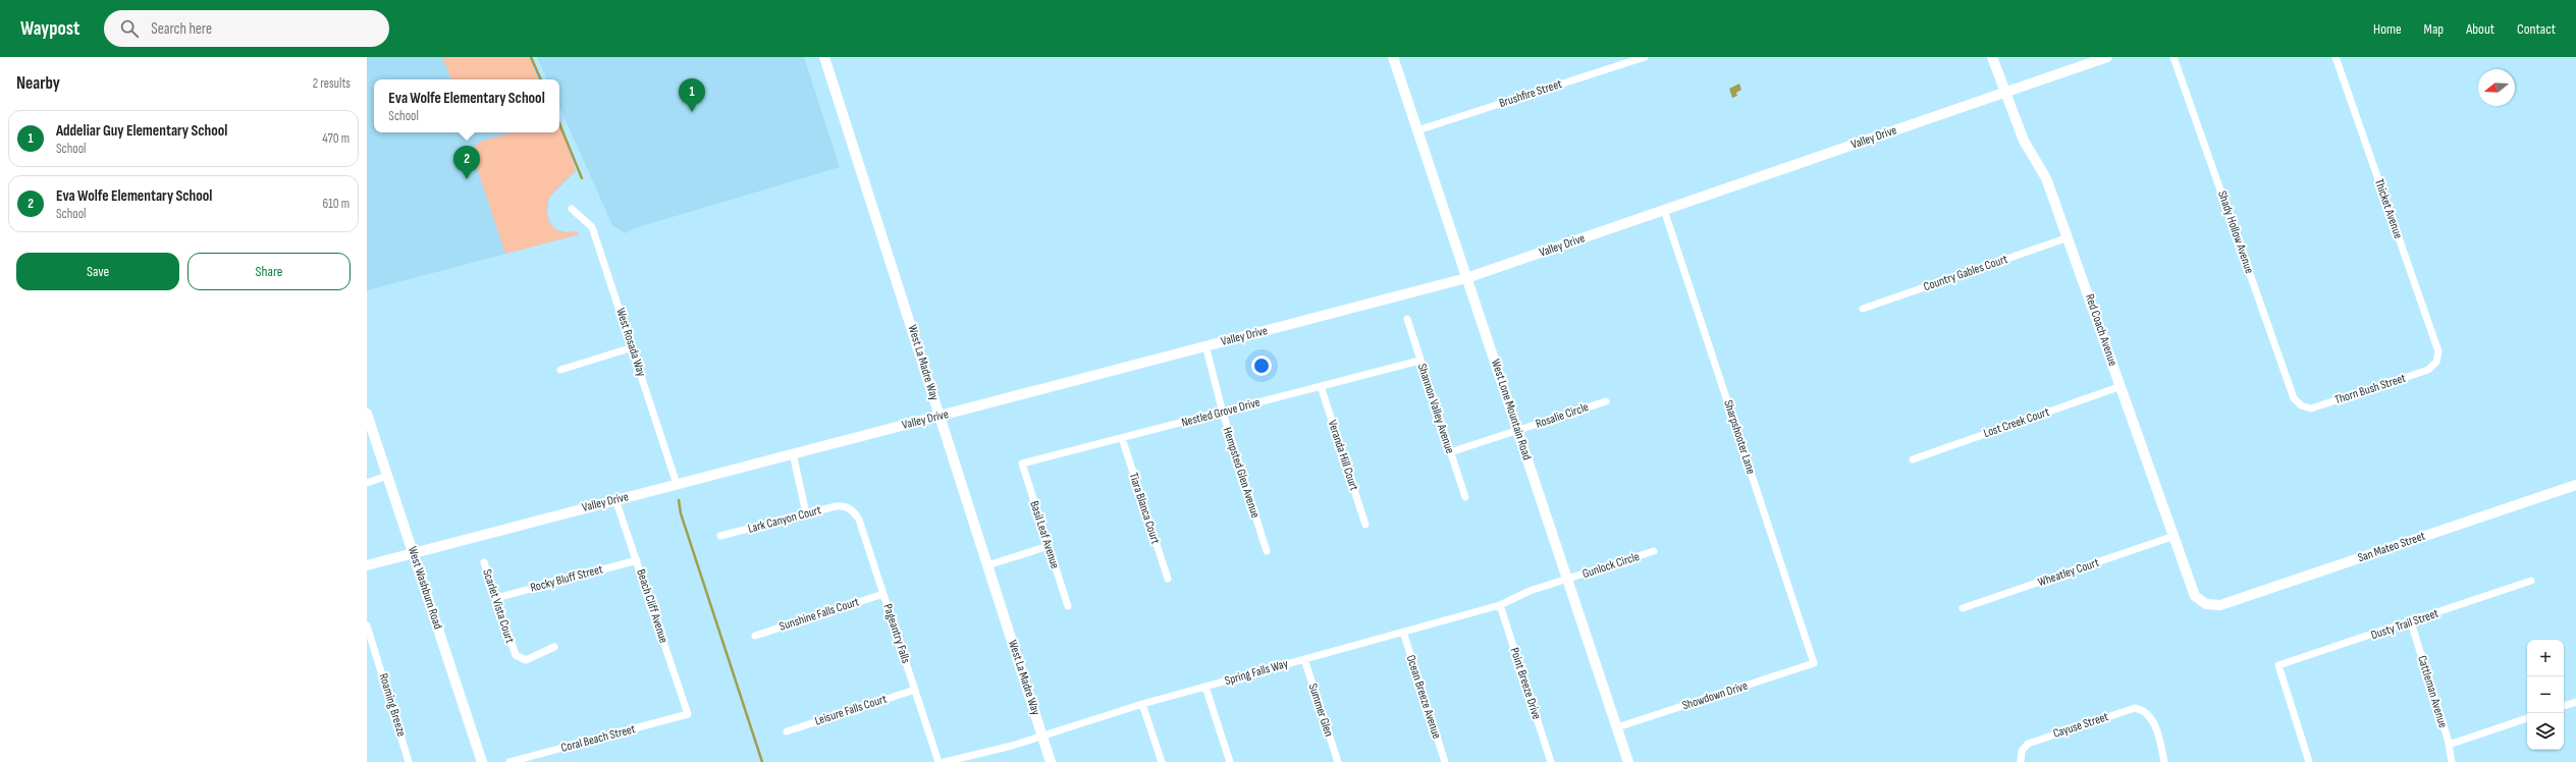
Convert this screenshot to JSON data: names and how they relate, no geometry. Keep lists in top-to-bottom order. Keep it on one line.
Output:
{"streets":{"street":["Brushfire Street","Valley Drive","Thicket Avenue","Shady Hollow Avenue","Country Gables Court","Red Coach Avenue","West Rosada Way","West La Madre Way","Thorn Bush Street","Shannon Valley Avenue","West Lone Mountain Road","Nestled Grove Drive","Rosalie Circle","Lost Creek Court","Sharpshooter Lane","Veranda Hill Court","Hempsted Glen Avenue","Tiara Blanca Court","Lark Canyon Court","Basil Leaf Avenue","San Mateo Street","Gunlock Circle","Wheatley Court","Rocky Bluff Street","West Washburn Road","Scarlet Vista Court","Beach Cliff Avenue","Sunshine Falls Court","Dusty Trail Street","Pageantry Falls","Spring Falls Way","Point Breeze Drive","Cattleman Avenue","Showdown Drive","Ocean Breeze Avenue","Roaming Breeze","Leisure Falls Court","Summer Glen","Cayuse Street","Coral Beach Street"]},"crossings":[["Brushfire Street","West Lone Mountain Road"],["Valley Drive","Red Coach Avenue"],["Valley Drive","West Rosada Way"],["Valley Drive","West La Madre Way"],["Valley Drive","West Lone Mountain Road"],["Valley Drive","Sharpshooter Lane"],["Valley Drive","Hempsted Glen Avenue"],["Valley Drive","West Washburn Road"],["Valley Drive","Beach Cliff Avenue"],["Thicket Avenue","Thorn Bush Street"],["Shady Hollow Avenue","Thorn Bush Street"],["Country Gables Court","Red Coach Avenue"],["Red Coach Avenue","Lost Creek Court"],["Red Coach Avenue","San Mateo Street"],["Red Coach Avenue","Wheatley Court"],["West La Madre Way","Spring Falls Way"],["Shannon Valley Avenue","Nestled Grove Drive"],["Shannon Valley Avenue","Rosalie Circle"],["West Lone Mountain Road","Rosalie Circle"],["West Lone Mountain Road","Gunlock Circle"],["West Lone Mountain Road","Spring Falls Way"],["West Lone Mountain Road","Showdown Drive"],["Nestled Grove Drive","Veranda Hill Court"],["Nestled Grove Drive","Hempsted Glen Avenue"],["Nestled Grove Drive","Tiara Blanca Court"],["Nestled Grove Drive","Basil Leaf Avenue"],["Sharpshooter Lane","Showdown Drive"],["Lark Canyon Court","Pageantry Falls"],["Gunlock Circle","Spring Falls Way"],["Rocky Bluff Street","Scarlet Vista Court"],["Rocky Bluff Street","Beach Cliff Avenue"],["Beach Cliff Avenue","Coral Beach Street"],["Sunshine Falls Court","Pageantry Falls"],["Dusty Trail Street","Cattleman Avenue"],["Pageantry Falls","Leisure Falls Court"],["Spring Falls Way","Point Breeze Drive"],["Spring Falls Way","Ocean Breeze Avenue"],["Spring Falls Way","Summer Glen"]],"north":"left","page":{"header":"Waypost","search":"Search here","nav":["Home","Map","About","Contact"],"heading":["Nearby","2 results"],"pins":["1","2"],"popup":["Eva Wolfe Elementary School","School"],"list":[{"mark":"1","name":"Addeliar Guy Elementary School","note":"School","value":"470 m"},{"mark":"2","name":"Eva Wolfe Elementary School","note":"School","value":"610 m"}],"buttons":["Save","Share"],"map_buttons":["+","−"]}}
